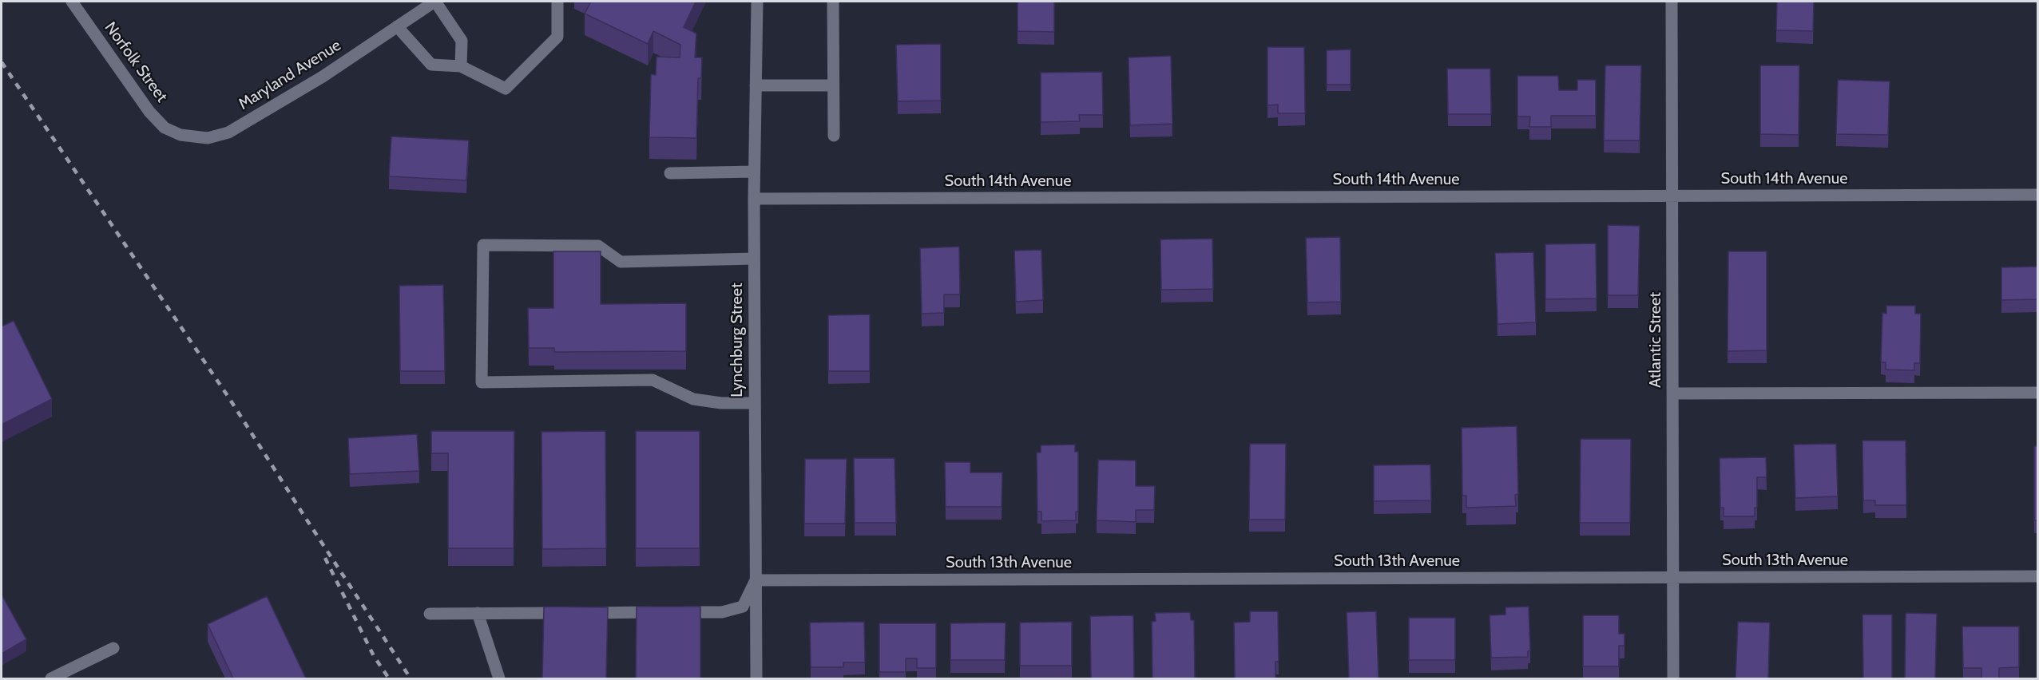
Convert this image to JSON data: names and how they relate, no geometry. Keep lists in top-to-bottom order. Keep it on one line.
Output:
{"streets":{"street":["Norfolk Street","Maryland Avenue","South 14th Avenue","Lynchburg Street","Atlantic Street","South 13th Avenue"]},"crossings":[["Norfolk Street","Maryland Avenue"],["South 14th Avenue","Lynchburg Street"],["South 14th Avenue","Atlantic Street"],["Lynchburg Street","South 13th Avenue"],["Atlantic Street","South 13th Avenue"]]}
